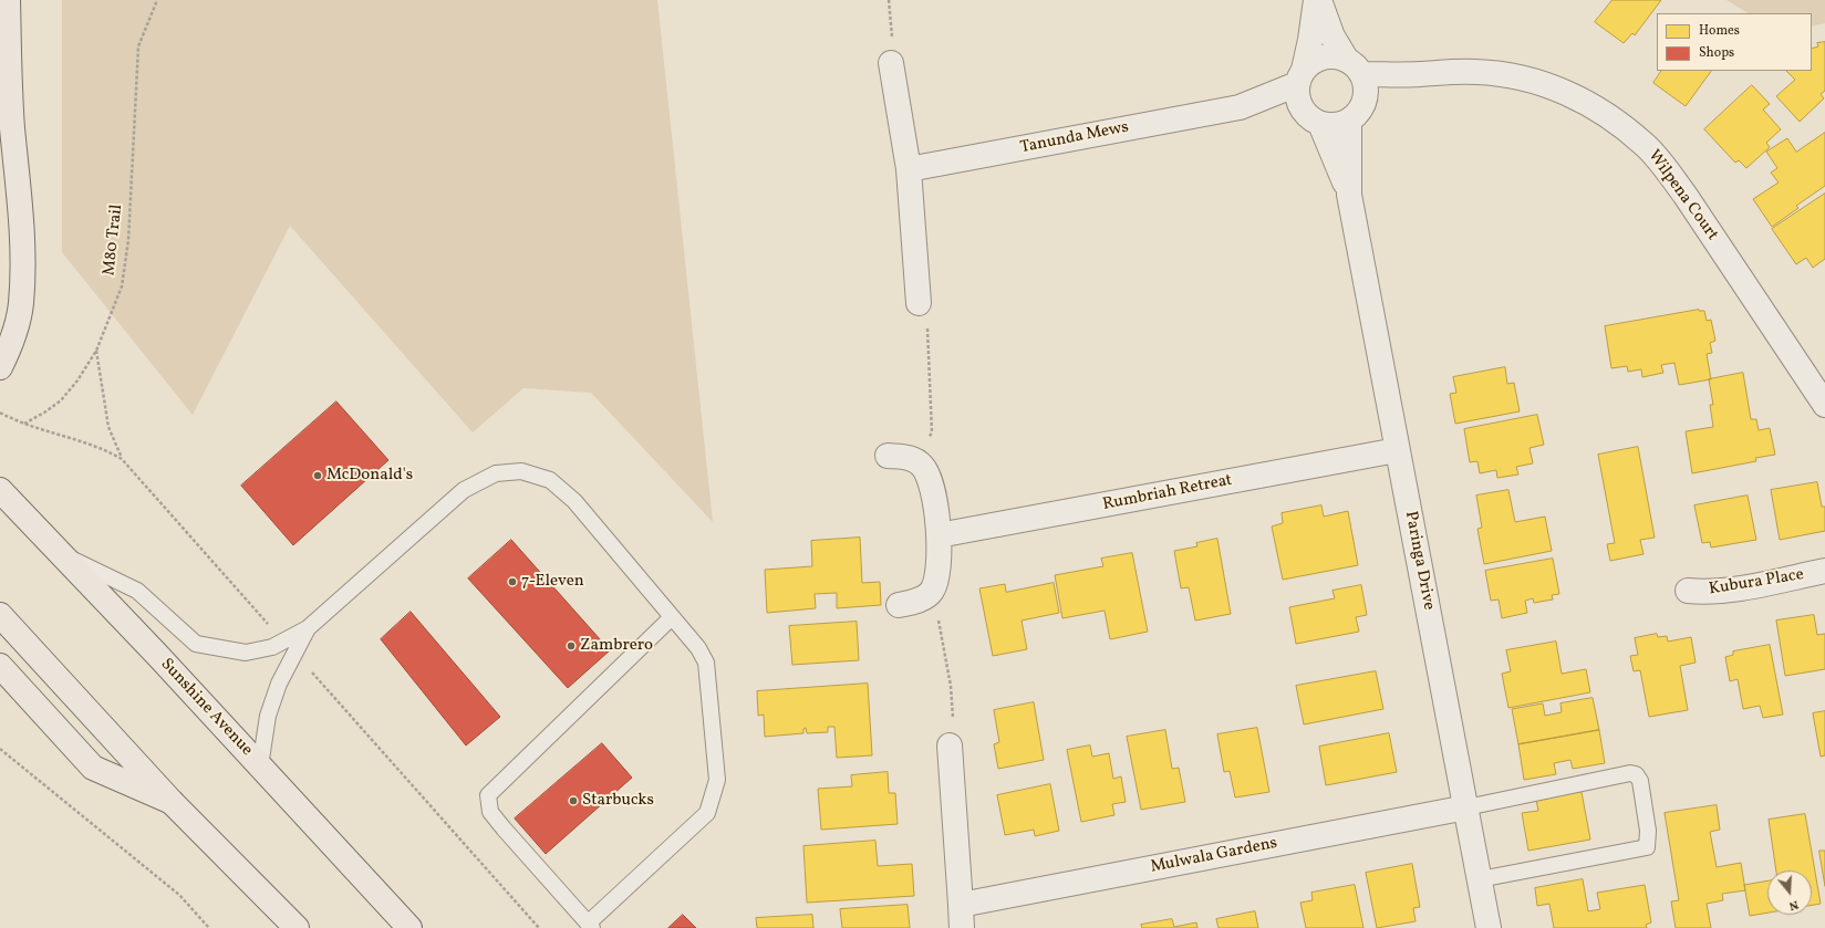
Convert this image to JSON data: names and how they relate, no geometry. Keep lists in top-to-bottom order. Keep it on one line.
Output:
{"streets":{"main road":["Sunshine Avenue"],"street":["Tanunda Mews","Wilpena Court","Rumbriah Retreat","Paringa Drive","Kubura Place","Mulwala Gardens"],"path":["M80 Trail"]},"crossings":[["Tanunda Mews","Wilpena Court"],["Tanunda Mews","Paringa Drive"],["Wilpena Court","Paringa Drive"],["Rumbriah Retreat","Paringa Drive"],["Paringa Drive","Mulwala Gardens"]],"places":["McDonald's","7-Eleven","Zambrero","Starbucks"],"legend":["Homes","Shops"],"north":"bottom"}
